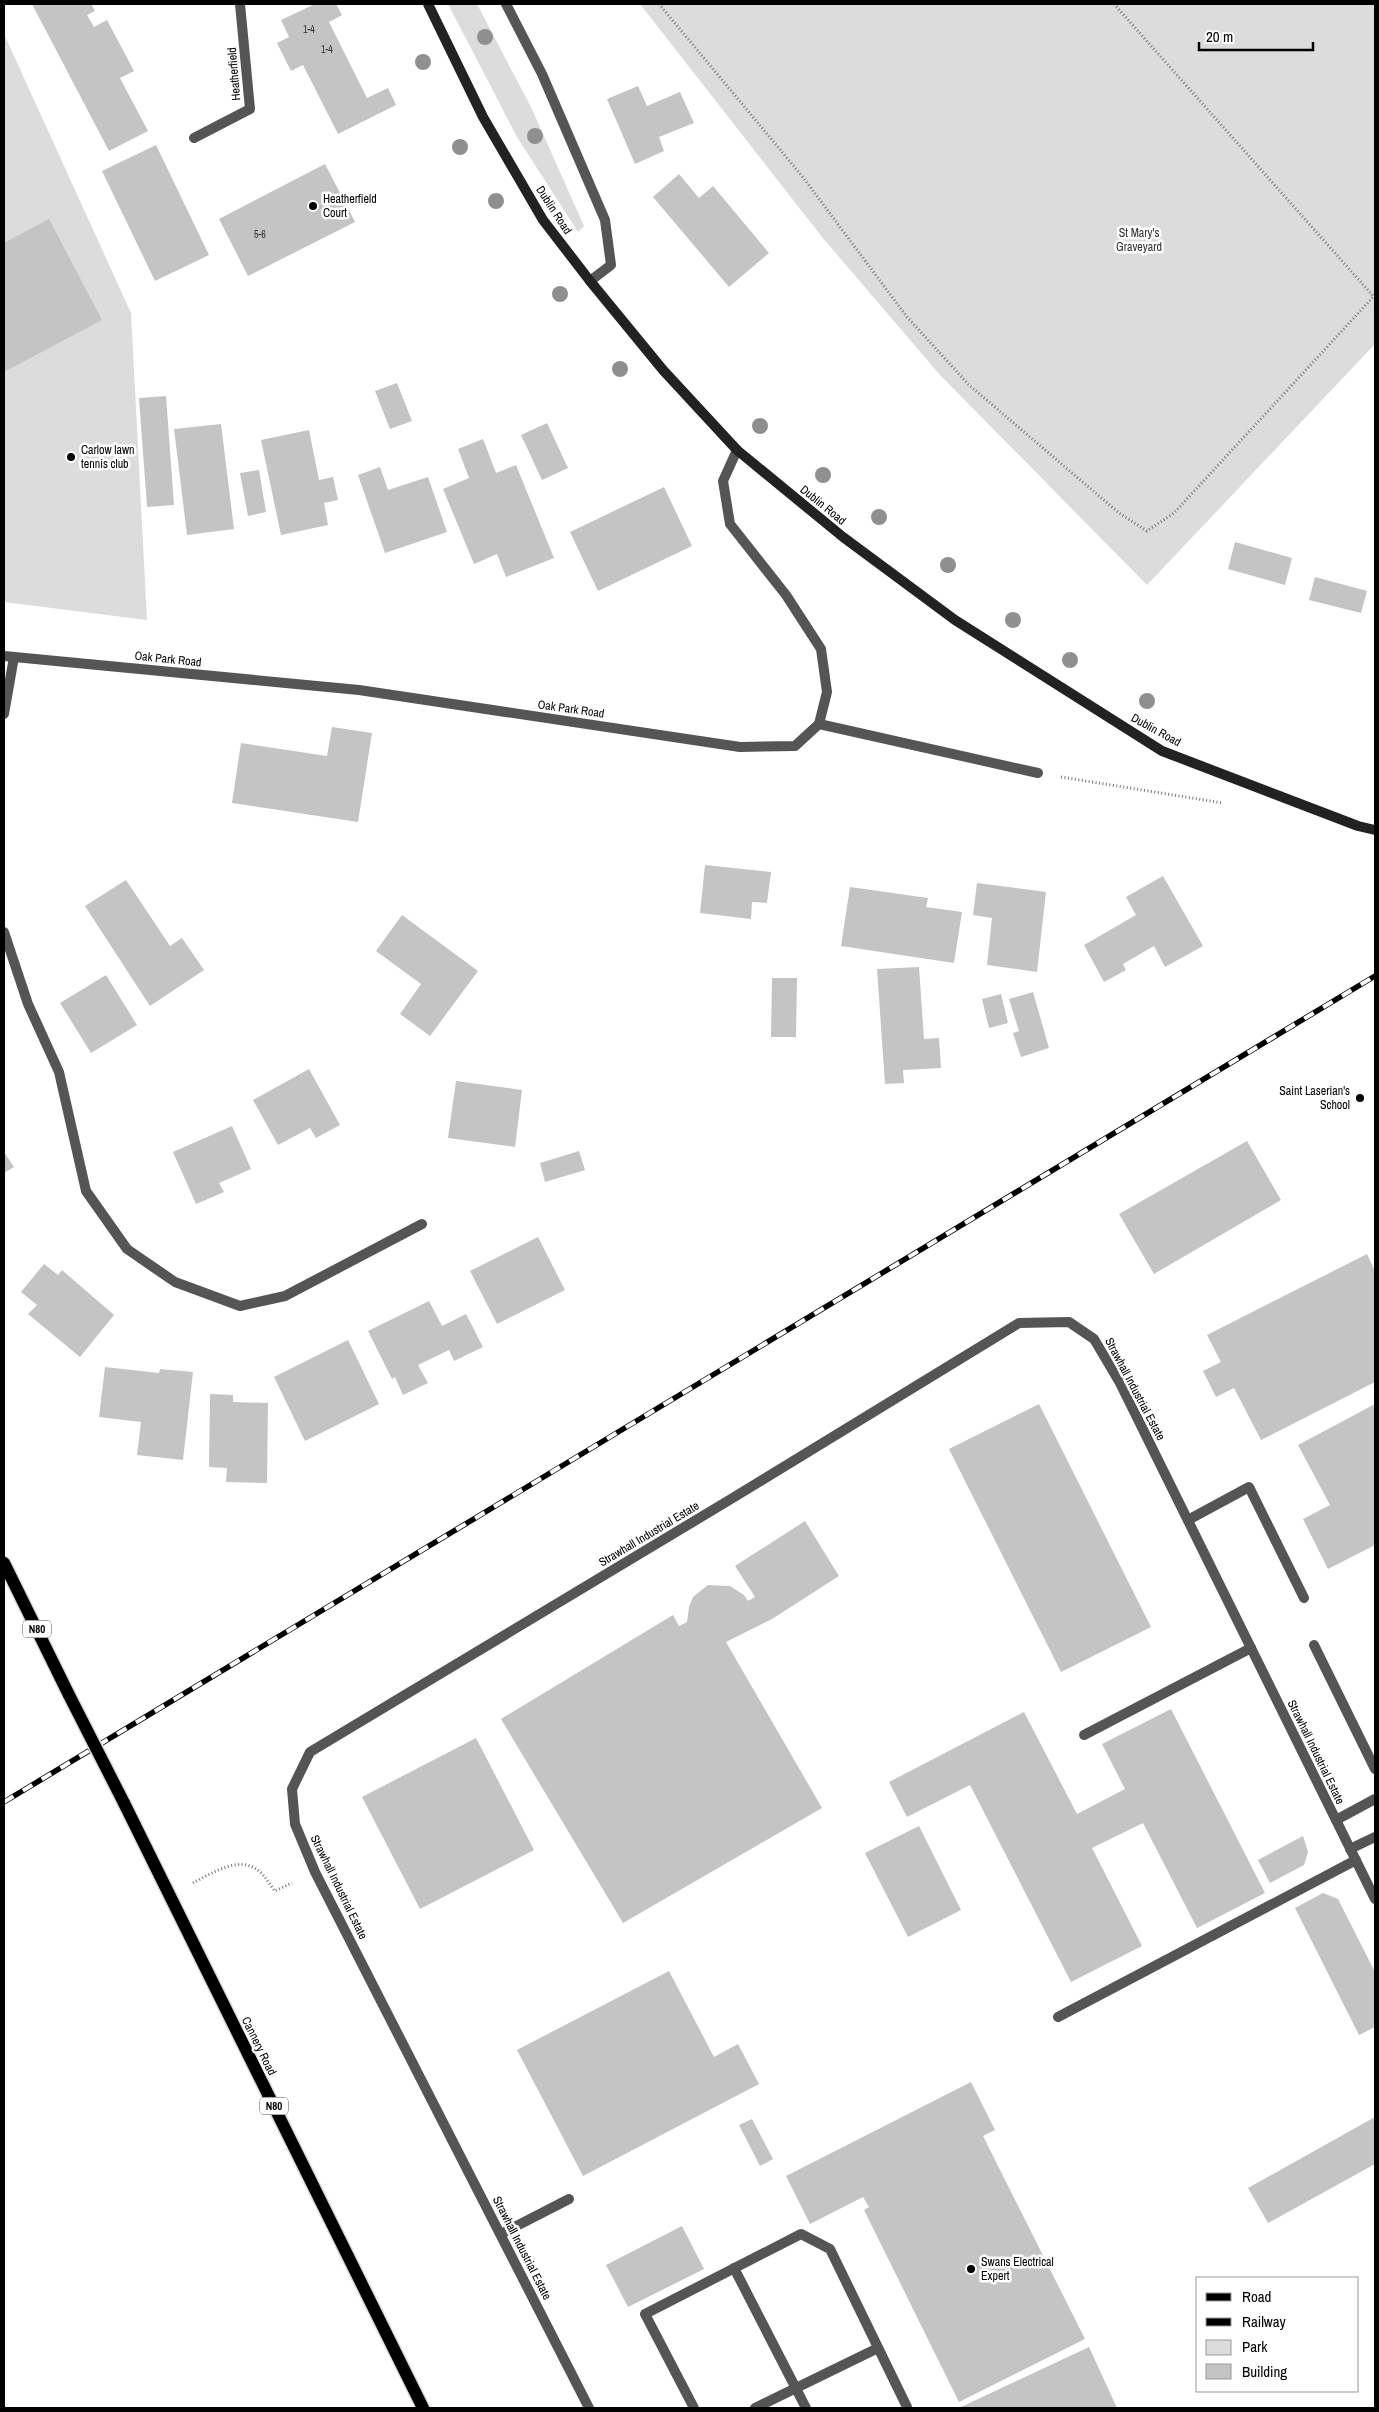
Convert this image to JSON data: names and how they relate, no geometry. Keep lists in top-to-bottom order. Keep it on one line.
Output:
{"streets":{"main road":["Dublin Road","N80","Cannery Road"],"street":["Heatherfield","Oak Park Road","Strawhall Industrial Estate"]},"parks":["St Mary's Graveyard"],"places":["Heatherfield Court","Carlow lawn tennis club","Saint Laserian's School","Swans Electrical Expert"],"house_numbers":["1-4","1-4","5-6"],"legend":["Road","Railway","Park","Building"],"scale_bar":"20 m"}
